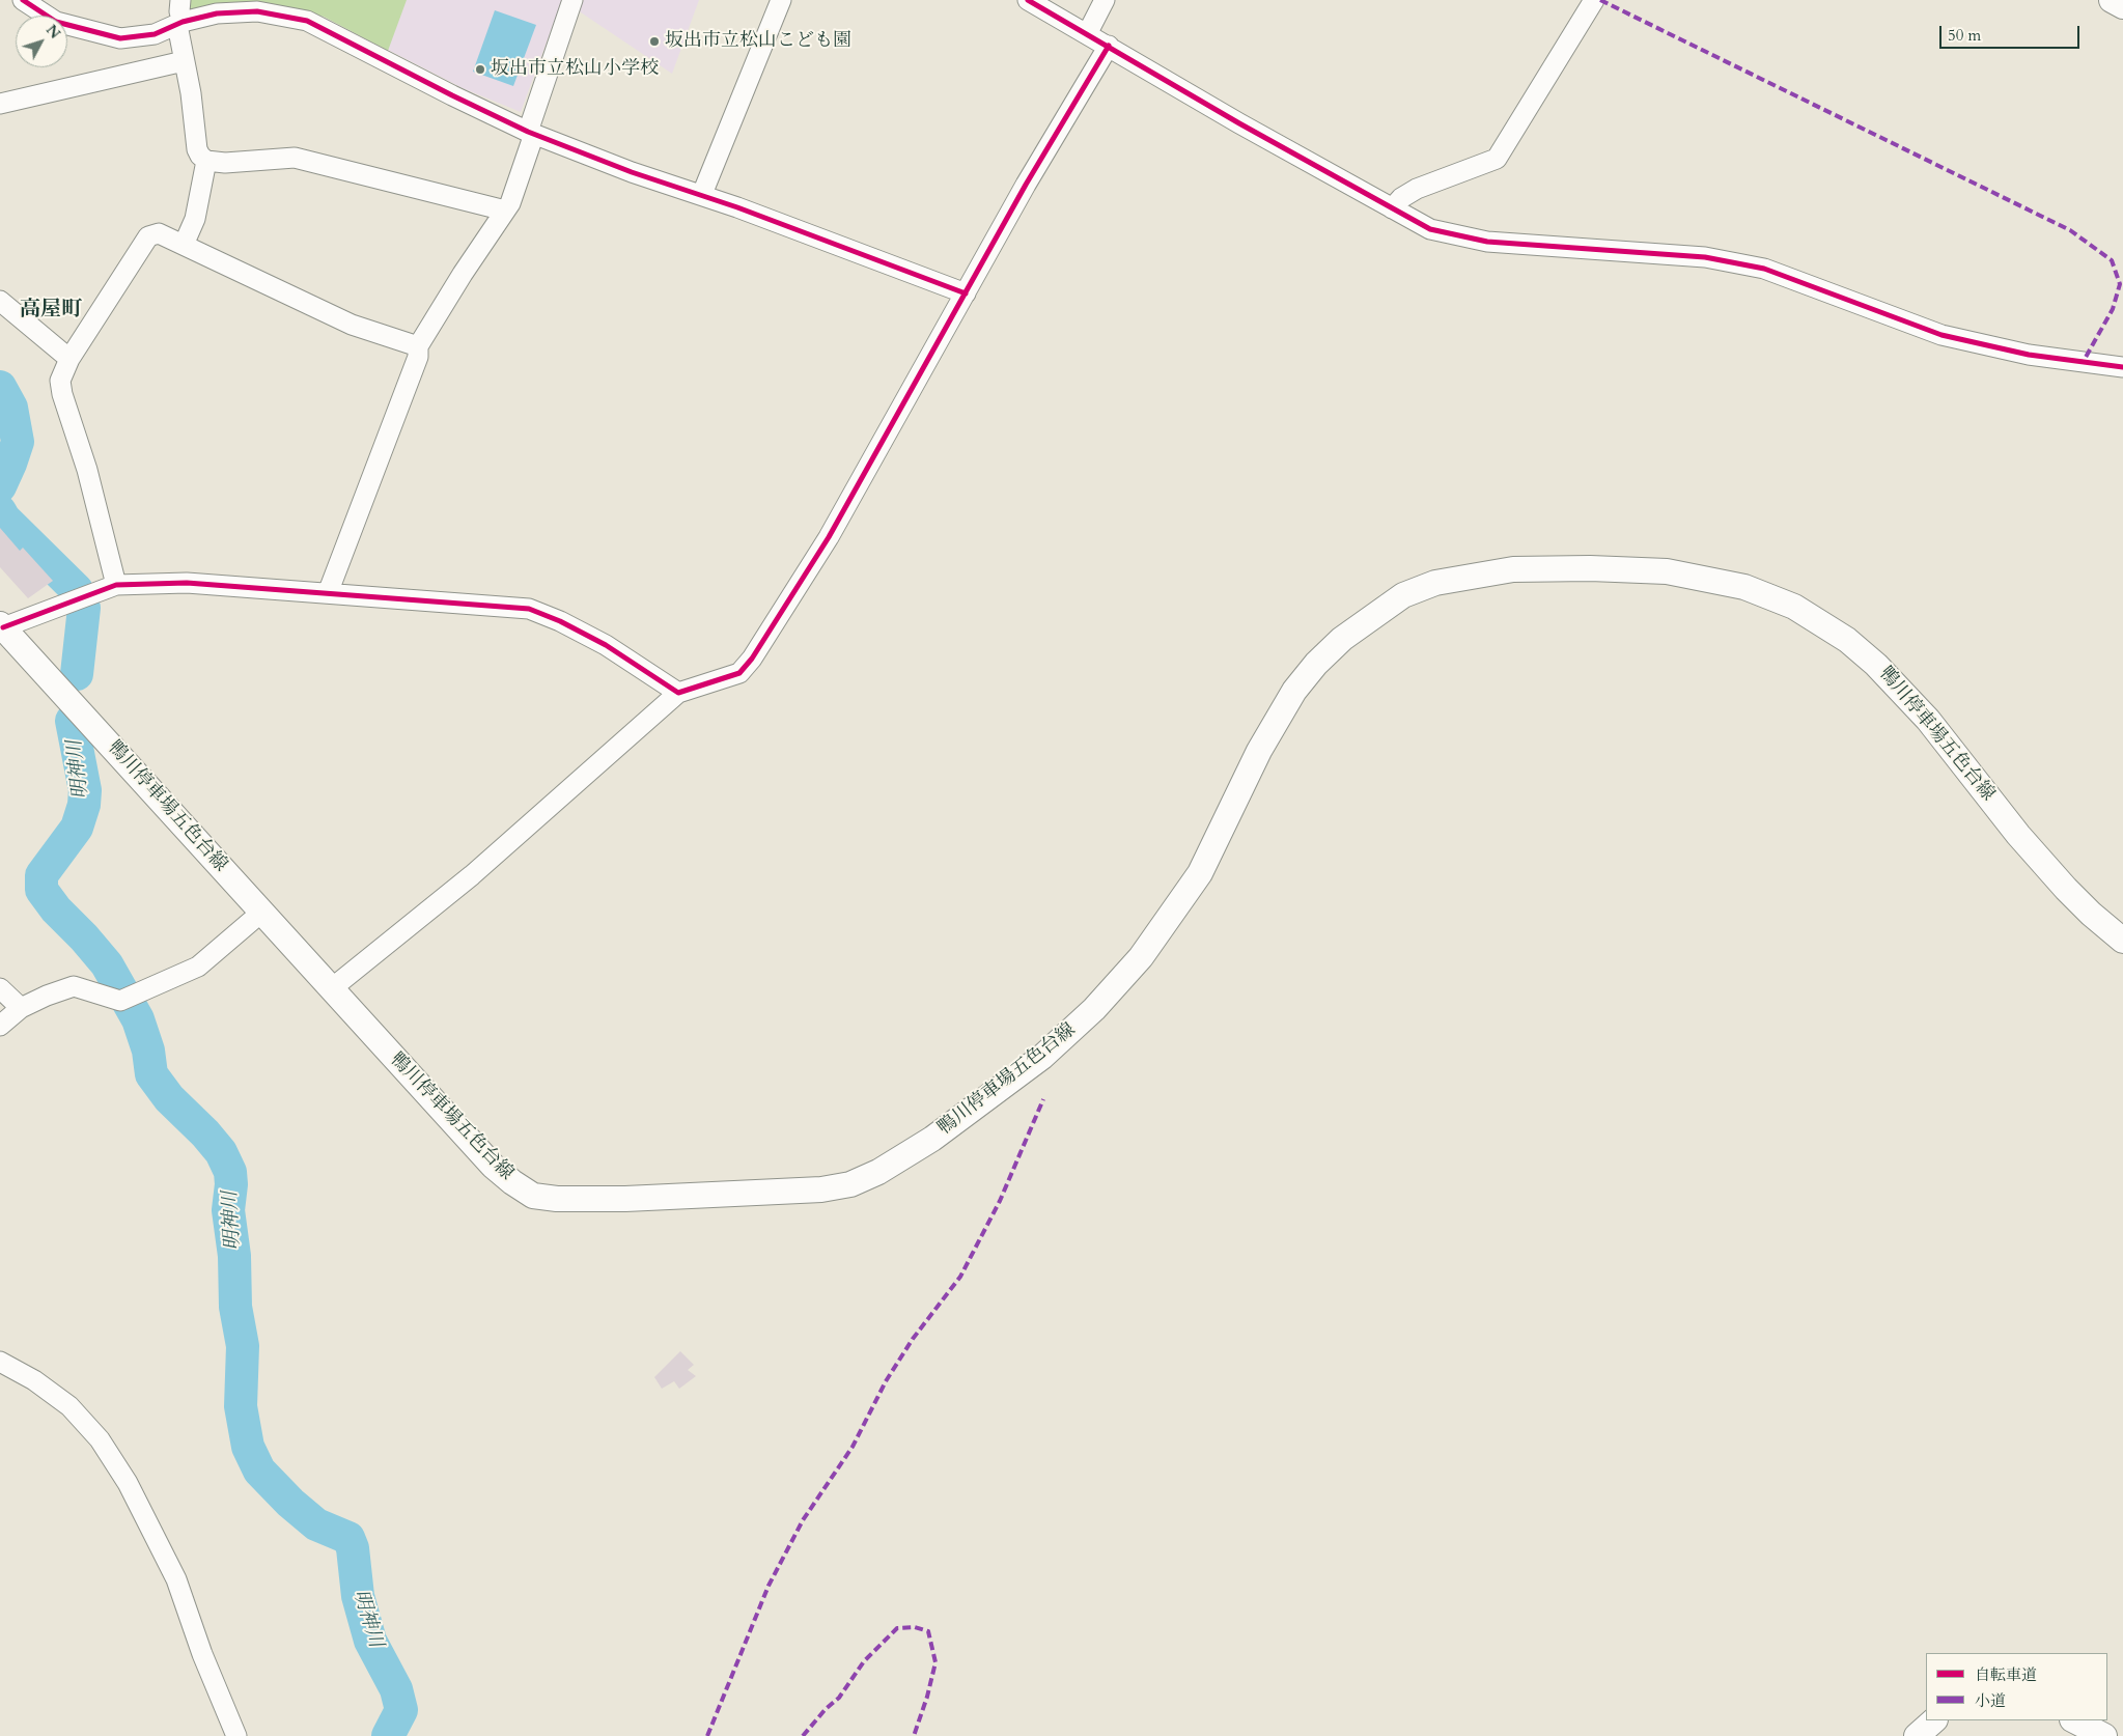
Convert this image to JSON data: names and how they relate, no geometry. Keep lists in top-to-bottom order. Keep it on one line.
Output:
{"streets":{"main road":["鴨川停車場五色台線"]},"districts":["高屋町"],"water":["明神川"],"places":["坂出市立松山こども園","坂出市立松山小学校"],"legend":["自転車道","小道"],"scale_bar":"50 m","north":"top right"}
